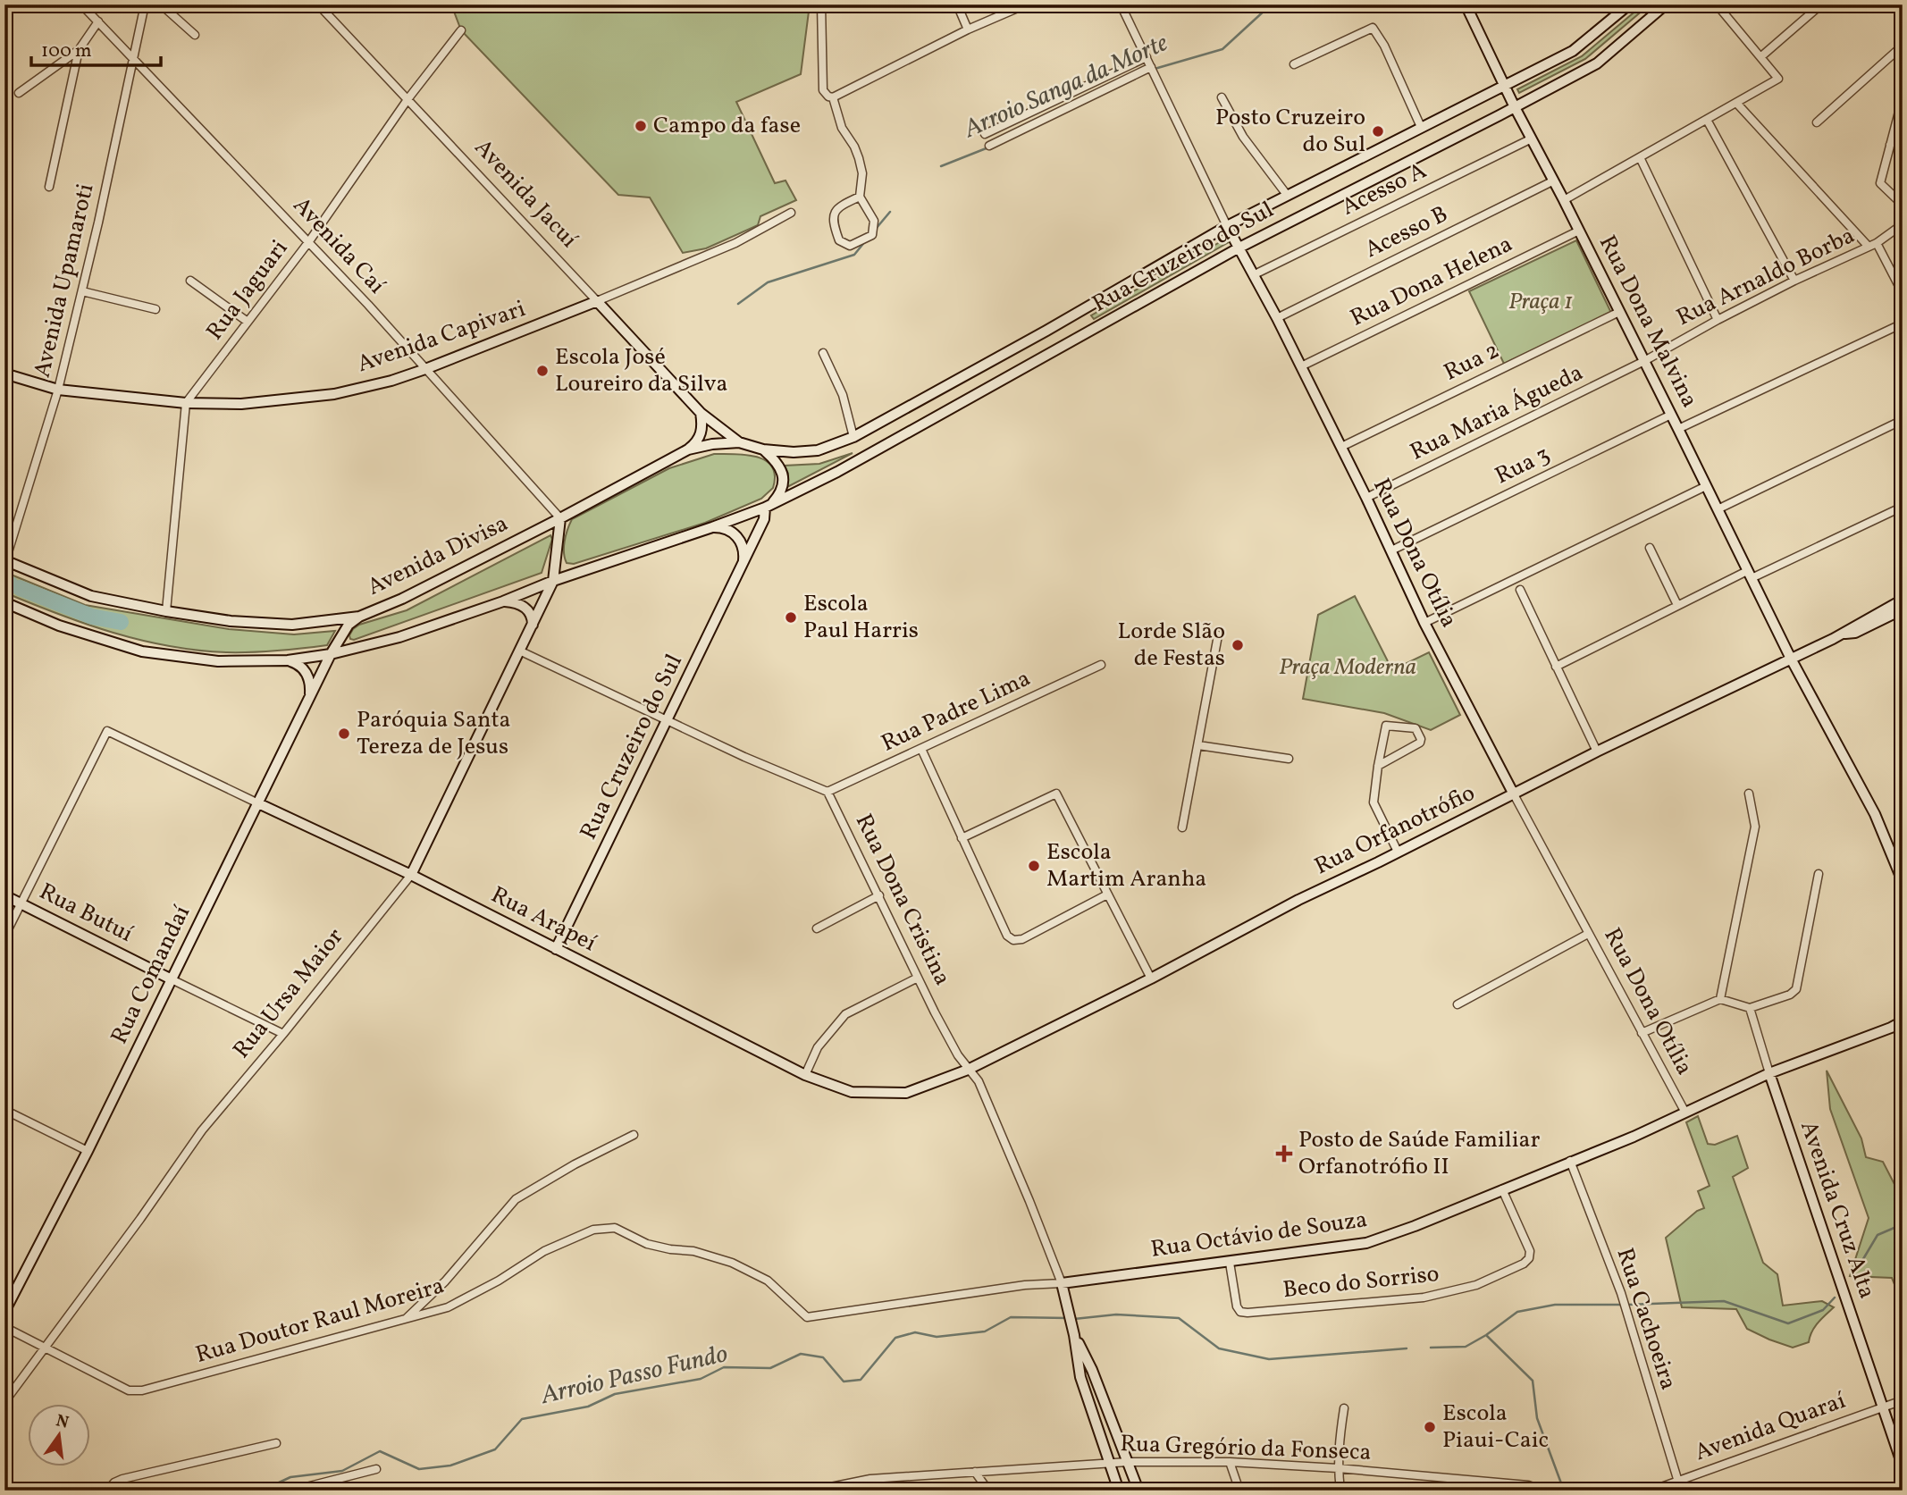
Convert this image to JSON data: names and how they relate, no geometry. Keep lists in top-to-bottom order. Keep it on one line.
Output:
{"streets":{"street":["Acesso A","Avenida Jacuí","Acesso B","Avenida Caí","Rua Cruzeiro do Sul","Rua Arnaldo Borba","Avenida Upamaroti","Rua Dona Helena","Rua Jaguari","Rua Dona Malvina","Avenida Capivari","Rua 2","Rua Maria Águeda","Rua 3","Rua Dona Otília","Avenida Divisa","Rua Padre Lima","Rua Orfanotrófio","Rua Dona Cristina","Rua Butuí","Rua Arapeí","Rua Comandaí","Rua Ursa Maior","Avenida Cruz Alta","Rua Octávio de Souza","Beco do Sorriso","Rua Cachoeira","Rua Doutor Raul Moreira","Avenida Quaraí","Rua Gregório da Fonseca"]},"crossings":[["Acesso A","Rua Dona Malvina"],["Acesso A","Rua Dona Otília"],["Avenida Jacuí","Rua Jaguari"],["Avenida Jacuí","Avenida Capivari"],["Avenida Jacuí","Avenida Divisa"],["Acesso B","Rua Dona Malvina"],["Acesso B","Rua Dona Otília"],["Avenida Caí","Avenida Upamaroti"],["Avenida Caí","Rua Jaguari"],["Avenida Caí","Avenida Capivari"],["Avenida Caí","Avenida Divisa"],["Avenida Caí","Rua Ursa Maior"],["Rua Cruzeiro do Sul","Rua Dona Malvina"],["Rua Cruzeiro do Sul","Rua Dona Otília"],["Rua Cruzeiro do Sul","Avenida Divisa"],["Rua Cruzeiro do Sul","Rua Arapeí"],["Rua Arnaldo Borba","Rua Dona Malvina"],["Rua Arnaldo Borba","Rua Maria Águeda"],["Avenida Upamaroti","Avenida Capivari"],["Avenida Upamaroti","Avenida Divisa"],["Rua Dona Helena","Rua Dona Malvina"],["Rua Dona Helena","Rua Dona Otília"],["Rua Jaguari","Avenida Capivari"],["Rua Dona Malvina","Rua 2"],["Rua Dona Malvina","Rua Maria Águeda"],["Rua Dona Malvina","Rua 3"],["Rua Dona Malvina","Rua Orfanotrófio"],["Rua 2","Rua Dona Otília"],["Rua Maria Águeda","Rua Dona Otília"],["Rua 3","Rua Dona Otília"],["Rua Dona Otília","Rua Orfanotrófio"],["Rua Dona Otília","Rua Octávio de Souza"],["Avenida Divisa","Rua Comandaí"],["Avenida Divisa","Rua Ursa Maior"],["Rua Padre Lima","Rua Dona Cristina"],["Rua Orfanotrófio","Rua Dona Cristina"],["Rua Orfanotrófio","Rua Arapeí"],["Rua Dona Cristina","Rua Arapeí"],["Rua Dona Cristina","Rua Octávio de Souza"],["Rua Butuí","Rua Arapeí"],["Rua Butuí","Rua Comandaí"],["Rua Butuí","Rua Ursa Maior"],["Rua Arapeí","Rua Comandaí"],["Rua Arapeí","Rua Ursa Maior"],["Rua Ursa Maior","Rua Doutor Raul Moreira"],["Avenida Cruz Alta","Rua Octávio de Souza"],["Avenida Cruz Alta","Avenida Quaraí"],["Rua Octávio de Souza","Beco do Sorriso"],["Rua Octávio de Souza","Rua Cachoeira"],["Rua Octávio de Souza","Rua Doutor Raul Moreira"],["Rua Cachoeira","Avenida Quaraí"]],"water":["Arroio Sanga da Morte","Arroio Passo Fundo"],"parks":["Praça 1","Praça Moderna"],"places":{"other":["Campo da fase","Posto Cruzeiro do Sul","Escola José Loureiro da Silva","Escola Paul Harris","Lorde Slão de Festas","Paróquia Santa Tereza de Jesus","Escola Martim Aranha","Escola Piaui-Caic"],"health":["Posto de Saúde Familiar Orfanotrófio II"]},"scale_bar":"100 m","north":"top"}
